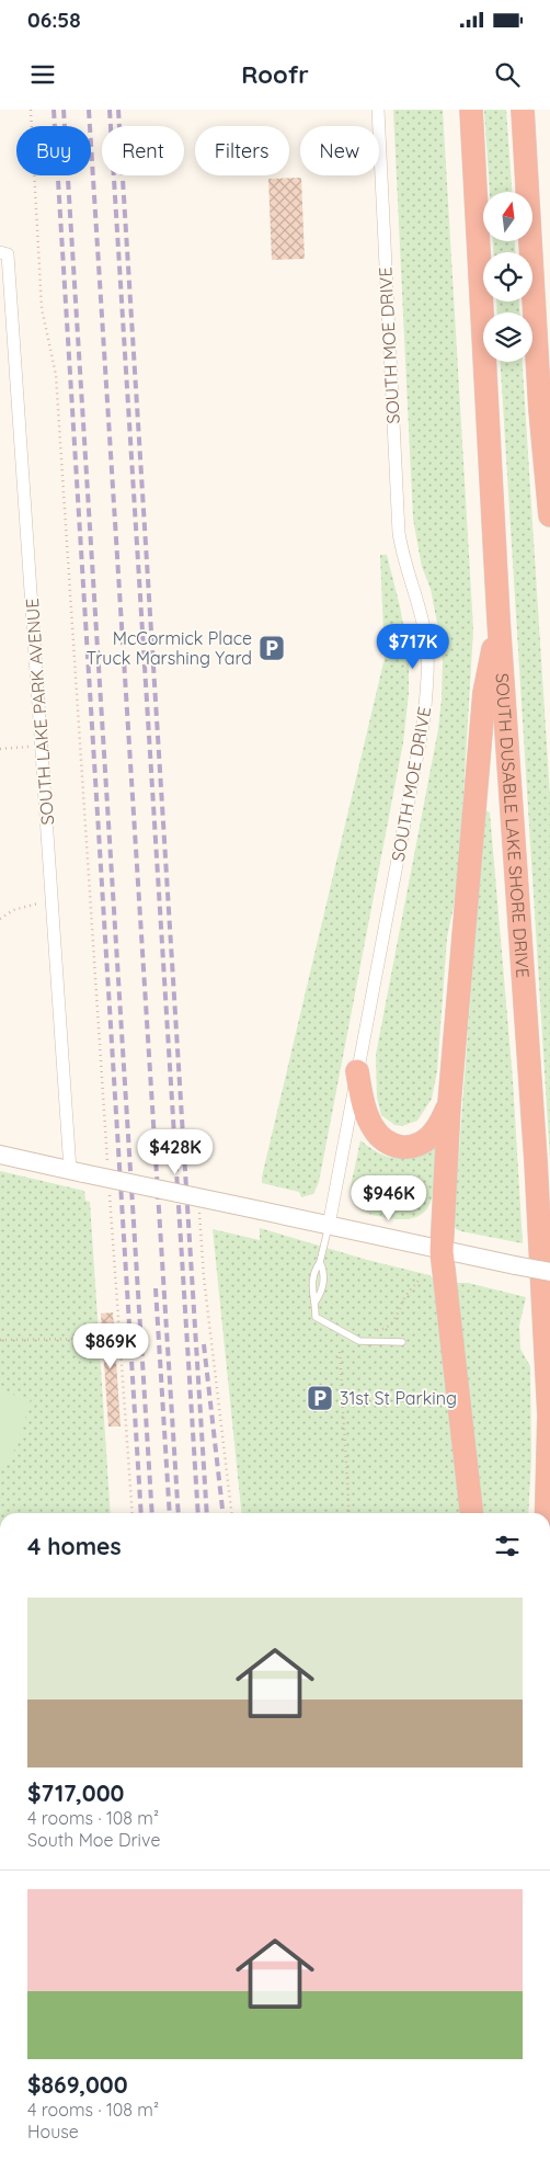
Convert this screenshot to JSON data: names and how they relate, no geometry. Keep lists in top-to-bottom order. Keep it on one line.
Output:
{"streets":{"highway":["SOUTH DUSABLE LAKE SHORE DRIVE"],"street":["SOUTH MOE DRIVE","SOUTH LAKE PARK AVENUE"]},"places":{"parking":["McCormick Place Truck Marshing Yard","31st St Parking"]},"north":"top","page":{"status":"06:58","header":"Roofr","chip":["Buy","Rent","Filters","New"],"price":["$717K","$428K","$946K","$869K"],"heading":"4 homes","list":[{"name":"$717,000","note":"4 rooms · 108 m² · South Moe Drive"},{"name":"$869,000","note":"4 rooms · 108 m² · House"}]}}
